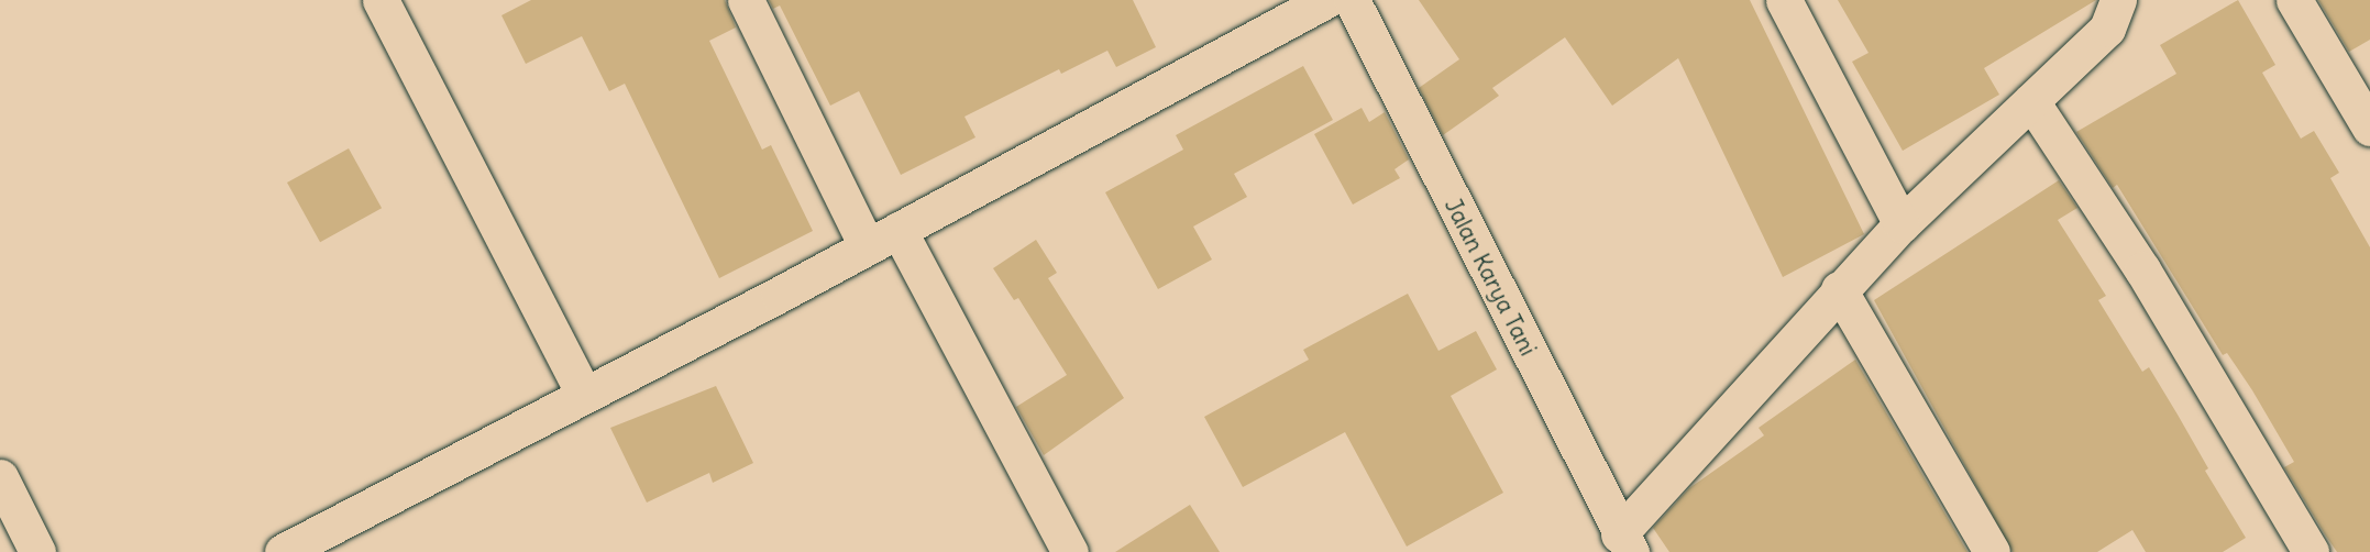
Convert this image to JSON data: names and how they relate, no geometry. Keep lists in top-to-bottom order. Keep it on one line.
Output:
{"streets":{"street":["Jalan Karya Tani"]}}
